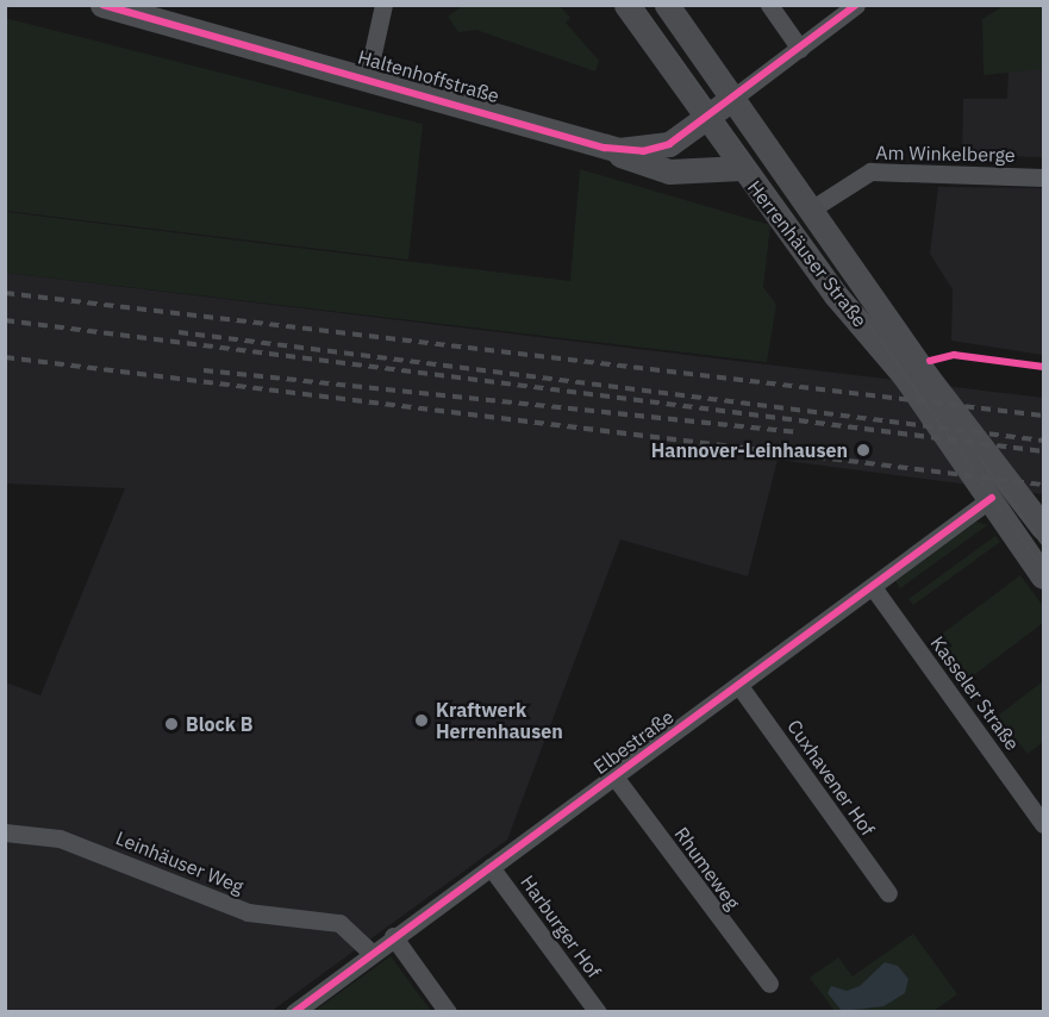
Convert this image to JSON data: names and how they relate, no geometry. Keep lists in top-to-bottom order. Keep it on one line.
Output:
{"streets":{"street":["Haltenhoffstraße","Am Winkelberge","Herrenhäuser Straße","Kasseler Straße","Elbestraße","Cuxhavener Hof","Leinhäuser Weg","Rhumeweg","Harburger Hof"]},"crossings":[["Haltenhoffstraße","Herrenhäuser Straße"],["Am Winkelberge","Herrenhäuser Straße"],["Herrenhäuser Straße","Elbestraße"],["Kasseler Straße","Elbestraße"],["Elbestraße","Cuxhavener Hof"],["Elbestraße","Leinhäuser Weg"],["Elbestraße","Rhumeweg"],["Elbestraße","Harburger Hof"]],"places":["Hannover-Leinhausen","Kraftwerk Herrenhausen","Block B"]}
